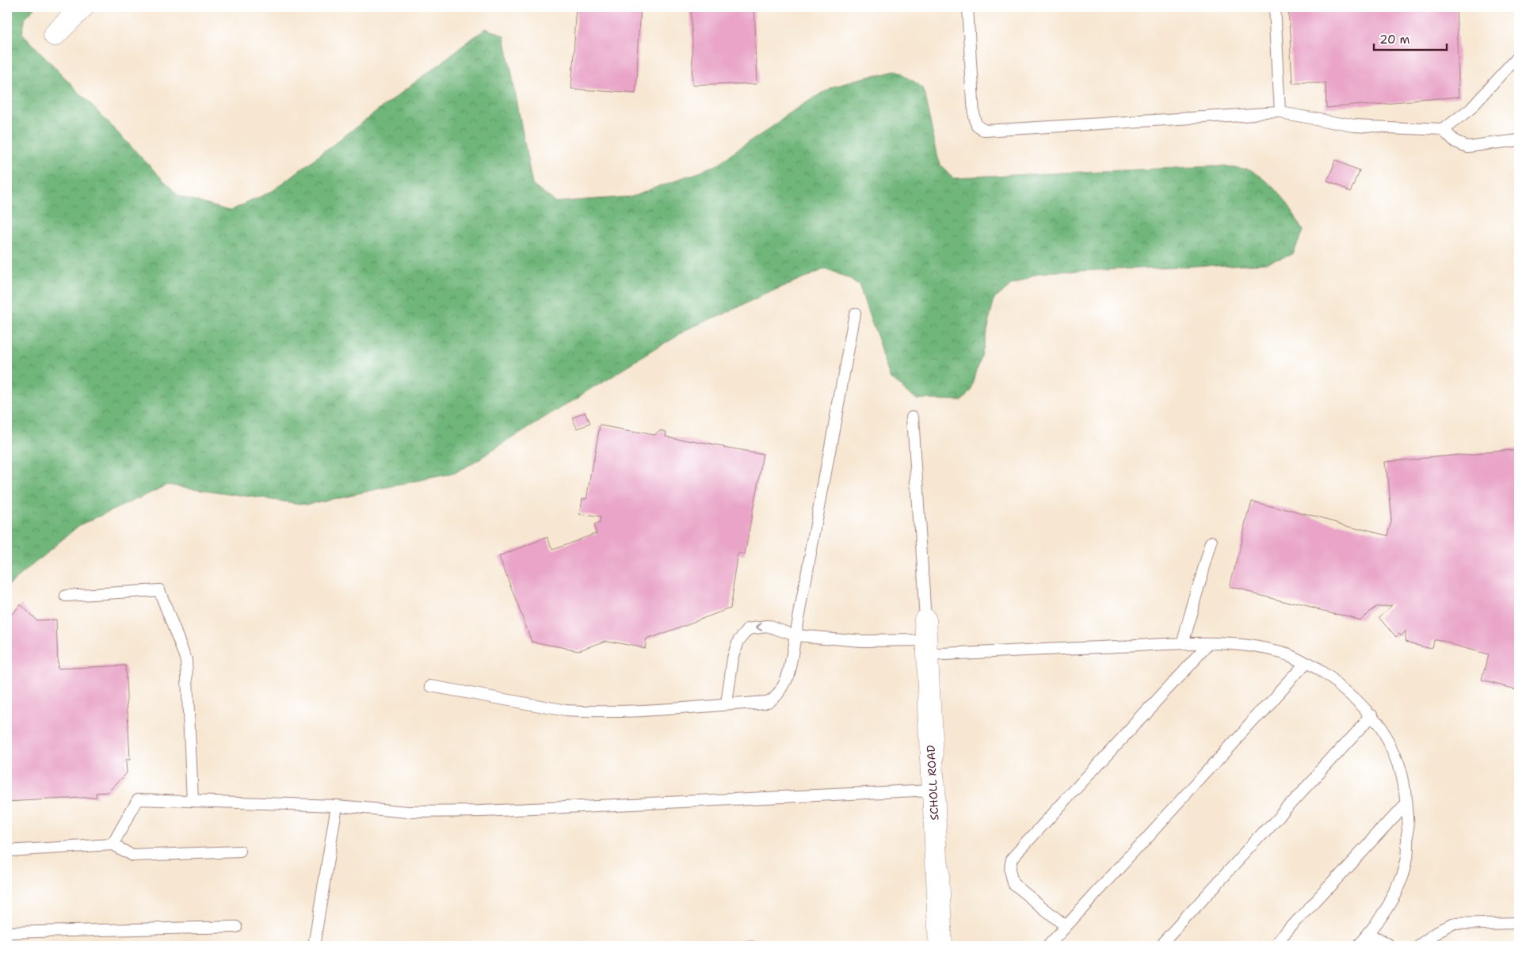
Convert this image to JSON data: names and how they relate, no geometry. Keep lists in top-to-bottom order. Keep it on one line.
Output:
{"streets":{"street":["SCHOLL ROAD"]},"scale_bar":"20 m"}
